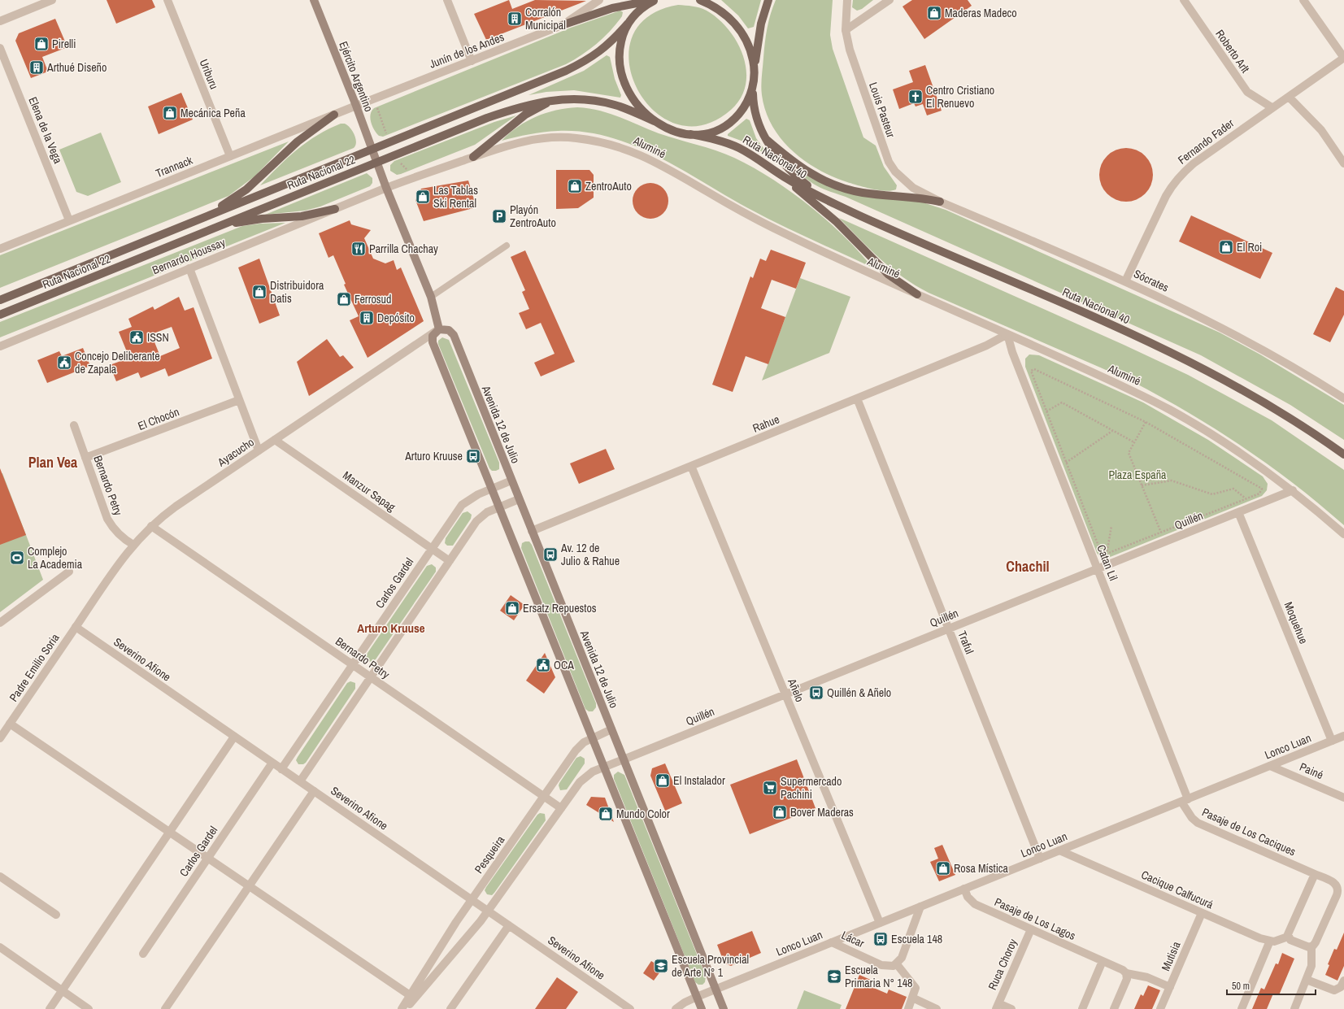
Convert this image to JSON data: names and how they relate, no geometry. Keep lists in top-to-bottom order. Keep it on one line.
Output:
{"streets":{"main road":["Ejército Argentino","Ruta Nacional 40","Ruta Nacional 22","Avenida 12 de Julio"],"street":["Junín de los Andes","Roberto Arlt","Uriburu","Louis Pasteur","Elena de la Vega","Fernando Fader","Aluminé","Trannack","Bernardo Houssay","Sócrates","El Chocón","Rahue","Ayacucho","Bernardo Petry","Manzur Sapag","Quillén","Catan Lil","Carlos Gardel","Moquehue","Traful","Severino Afione","Padre Emilio Soria","Añelo","Lonco Luan","Painé","Pasaje de Los Caciques","Pesqueira","Cacique Calfucurá","Pasaje de Los Lagos","Lácar","Mutisia","Ruca Choroy"]},"crossings":[["Junín de los Andes","Ejército Argentino"],["Junín de los Andes","Trannack"],["Roberto Arlt","Fernando Fader"],["Uriburu","Trannack"],["Ejército Argentino","Trannack"],["Ejército Argentino","Ruta Nacional 22"],["Louis Pasteur","Sócrates"],["Elena de la Vega","Trannack"],["Fernando Fader","Sócrates"],["Aluminé","Bernardo Houssay"],["Aluminé","Rahue"],["Aluminé","Quillén"],["Aluminé","Catan Lil"],["Ruta Nacional 40","Ruta Nacional 22"],["El Chocón","Bernardo Petry"],["Rahue","Avenida 12 de Julio"],["Rahue","Catan Lil"],["Rahue","Traful"],["Rahue","Añelo"],["Avenida 12 de Julio","Ayacucho"],["Avenida 12 de Julio","Quillén"],["Avenida 12 de Julio","Carlos Gardel"],["Avenida 12 de Julio","Lonco Luan"],["Avenida 12 de Julio","Pesqueira"],["Ayacucho","Bernardo Petry"],["Ayacucho","Manzur Sapag"],["Ayacucho","Severino Afione"],["Ayacucho","Padre Emilio Soria"],["Bernardo Petry","Carlos Gardel"],["Bernardo Petry","Pesqueira"],["Manzur Sapag","Carlos Gardel"],["Quillén","Catan Lil"],["Quillén","Moquehue"],["Quillén","Traful"],["Quillén","Añelo"],["Catan Lil","Lonco Luan"],["Catan Lil","Pasaje de Los Caciques"],["Carlos Gardel","Severino Afione"],["Moquehue","Lonco Luan"],["Traful","Lonco Luan"],["Severino Afione","Padre Emilio Soria"],["Severino Afione","Pesqueira"],["Añelo","Lonco Luan"],["Lonco Luan","Painé"],["Lonco Luan","Pasaje de Los Caciques"],["Lonco Luan","Cacique Calfucurá"],["Lonco Luan","Pasaje de Los Lagos"],["Lonco Luan","Lácar"],["Cacique Calfucurá","Mutisia"],["Pasaje de Los Lagos","Mutisia"],["Pasaje de Los Lagos","Ruca Choroy"]],"districts":["Plan Vea","Chachil","Arturo Kruuse"],"parks":["Plaza España"],"places":{"shop":["Maderas Madeco","Pirelli","Mecánica Peña","ZentroAuto","Las Tablas Ski Rental","El Roi","Distribuidora Datis","Ferrosud","Ersatz Repuestos","El Instalador","Bover Maderas","Mundo Color","Rosa Mística"],"building":["Corralón Municipal","Arthué Diseño","Depósito"],"church":["Centro Cristiano El Renuevo"],"parking":["Playón ZentroAuto"],"restaurant":["Parrilla Chachay"],"public building":["ISSN","Concejo Deliberante de Zapala","OCA"],"bus stop":["Arturo Kruuse","Av. 12 de Julio & Rahue","Quillén & Añelo","Escuela 148"],"sports":["Complejo La Academia"],"supermarket":["Supermercado Pachini"],"school or university":["Escuela Provincial de Arte N° 1","Escuela Primaria N° 148"]},"scale_bar":"50 m"}
